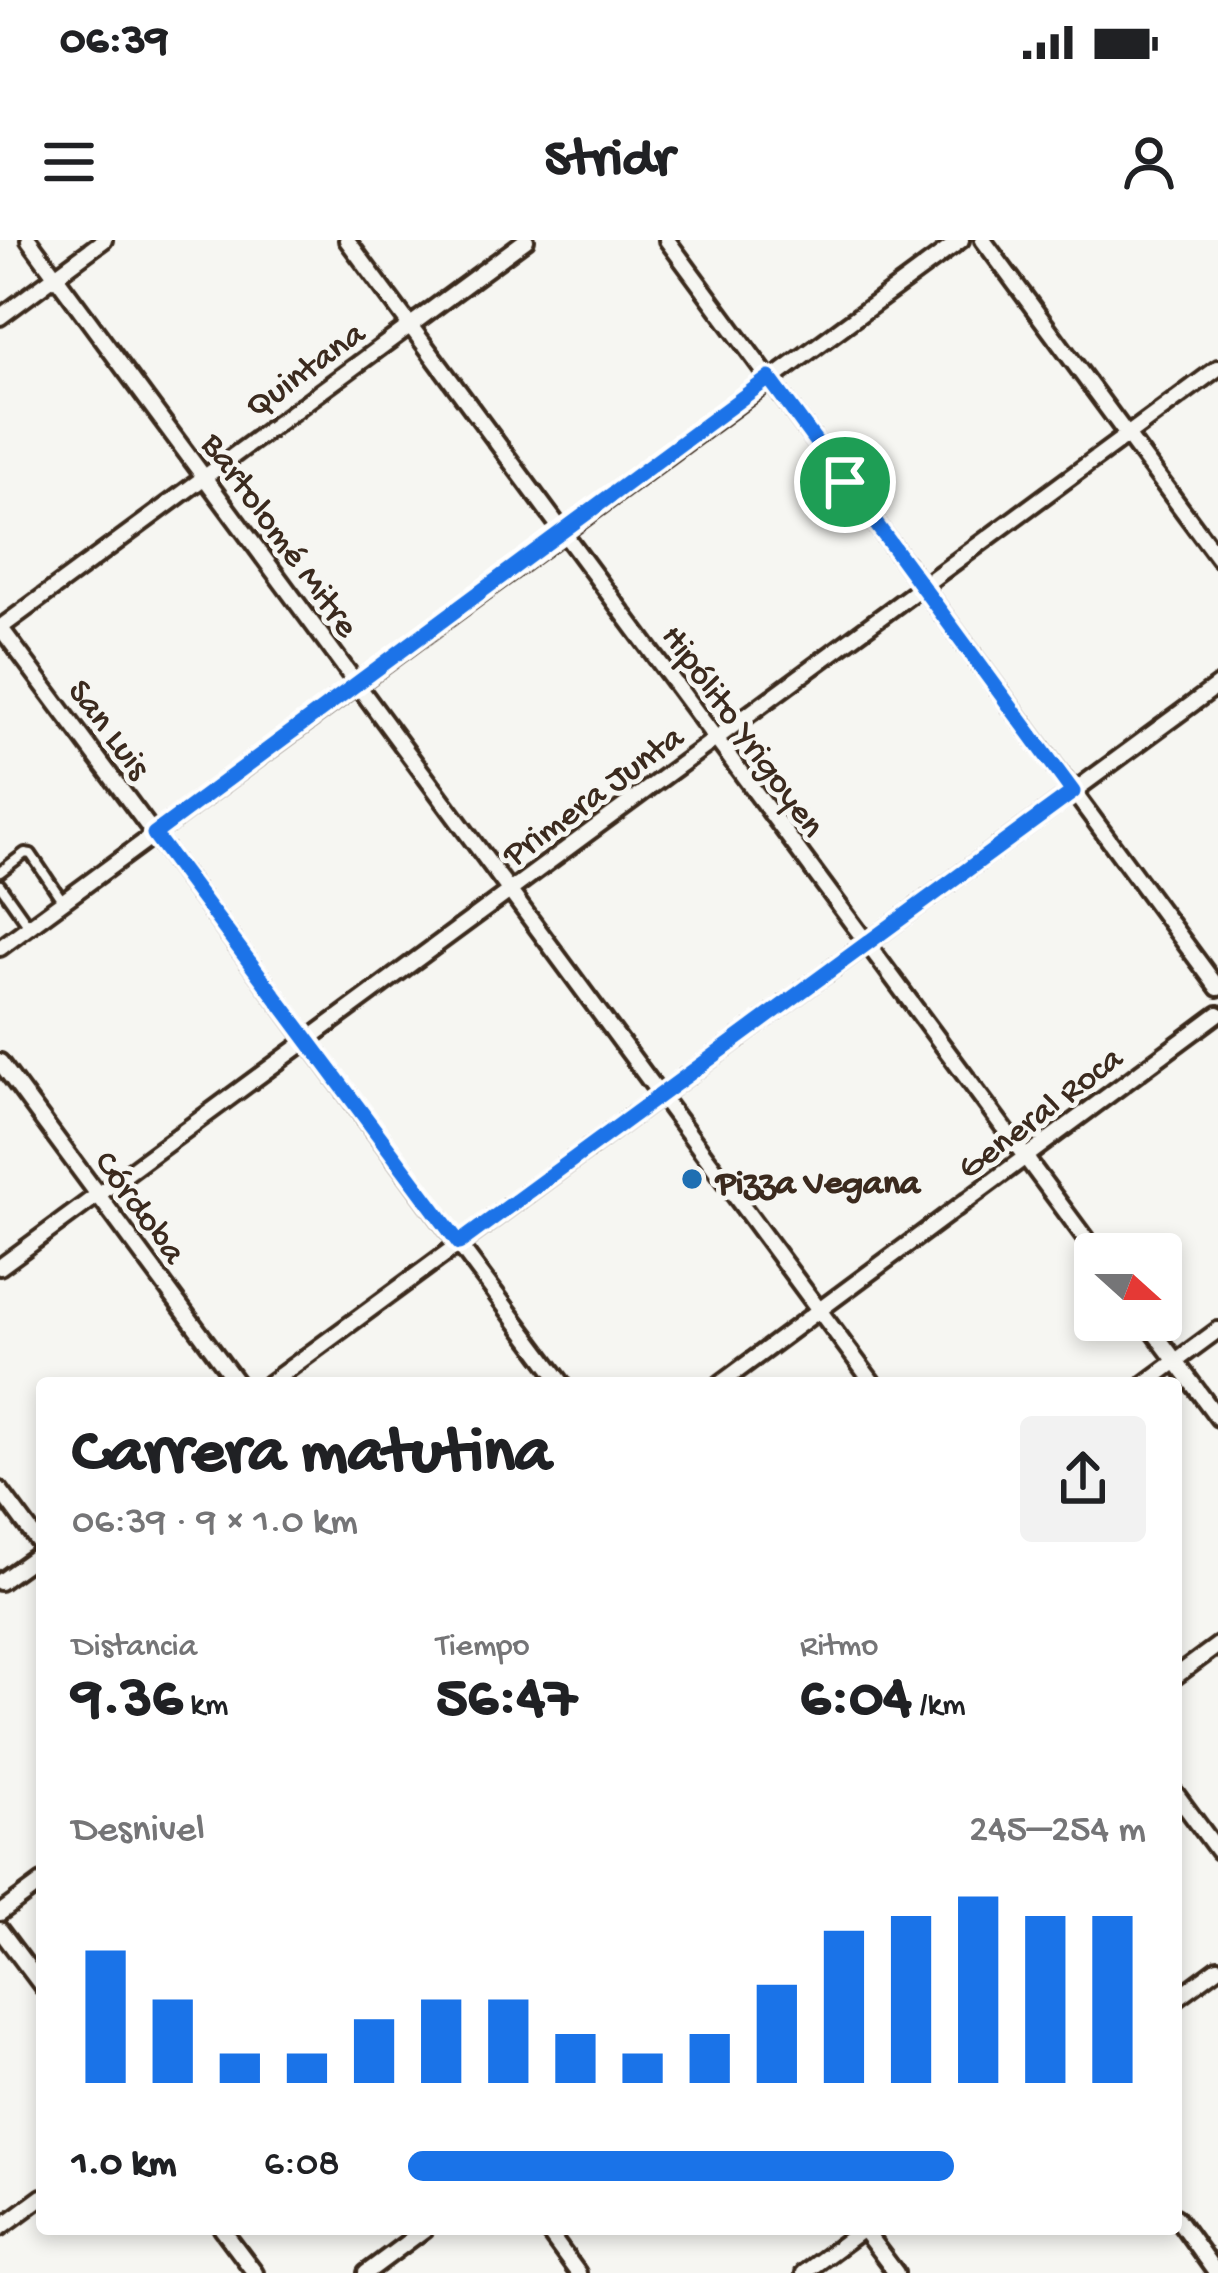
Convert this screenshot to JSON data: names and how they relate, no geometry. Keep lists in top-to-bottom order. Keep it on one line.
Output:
{"streets":{"street":["Quintana","Bartolomé Mitre","San Luis","Hipólito Yrigoyen","Primera Junta","General Roca","Córdoba"]},"crossings":[["Quintana","Bartolomé Mitre"],["Quintana","San Luis"],["Quintana","Hipólito Yrigoyen"],["Bartolomé Mitre","Primera Junta"],["Bartolomé Mitre","General Roca"],["San Luis","Primera Junta"],["Hipólito Yrigoyen","Primera Junta"],["Hipólito Yrigoyen","General Roca"],["Primera Junta","Córdoba"]],"places":["Pizza Vegana"],"north":"right","page":{"status":"06:39","header":"Stridr","heading":["Carrera matutina","06:39 · 9 × 1.0 km"],"stats":[["Distancia","9.36 km"],["Tiempo","56:47"],["Ritmo","6:04 /km"]],"chart":["Desnivel","245–254 m"],"list":[{"name":"1.0 km","note":"6:08"}]}}
